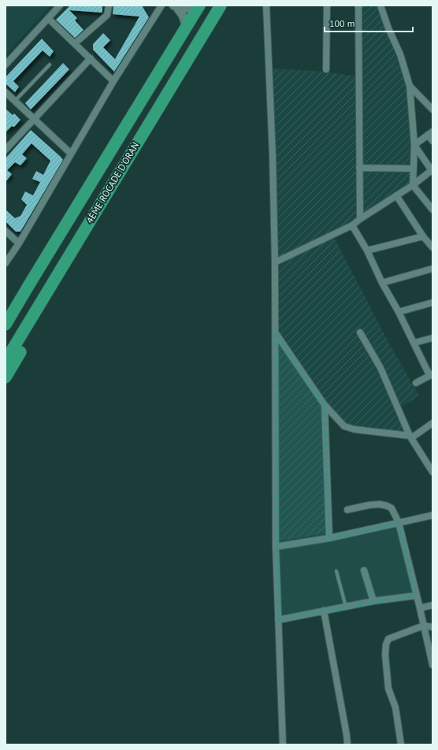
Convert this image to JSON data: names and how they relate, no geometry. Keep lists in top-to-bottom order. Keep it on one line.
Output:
{"streets":{"highway":["4ÈME ROCADE D'ORAN"]},"scale_bar":"100 m"}
